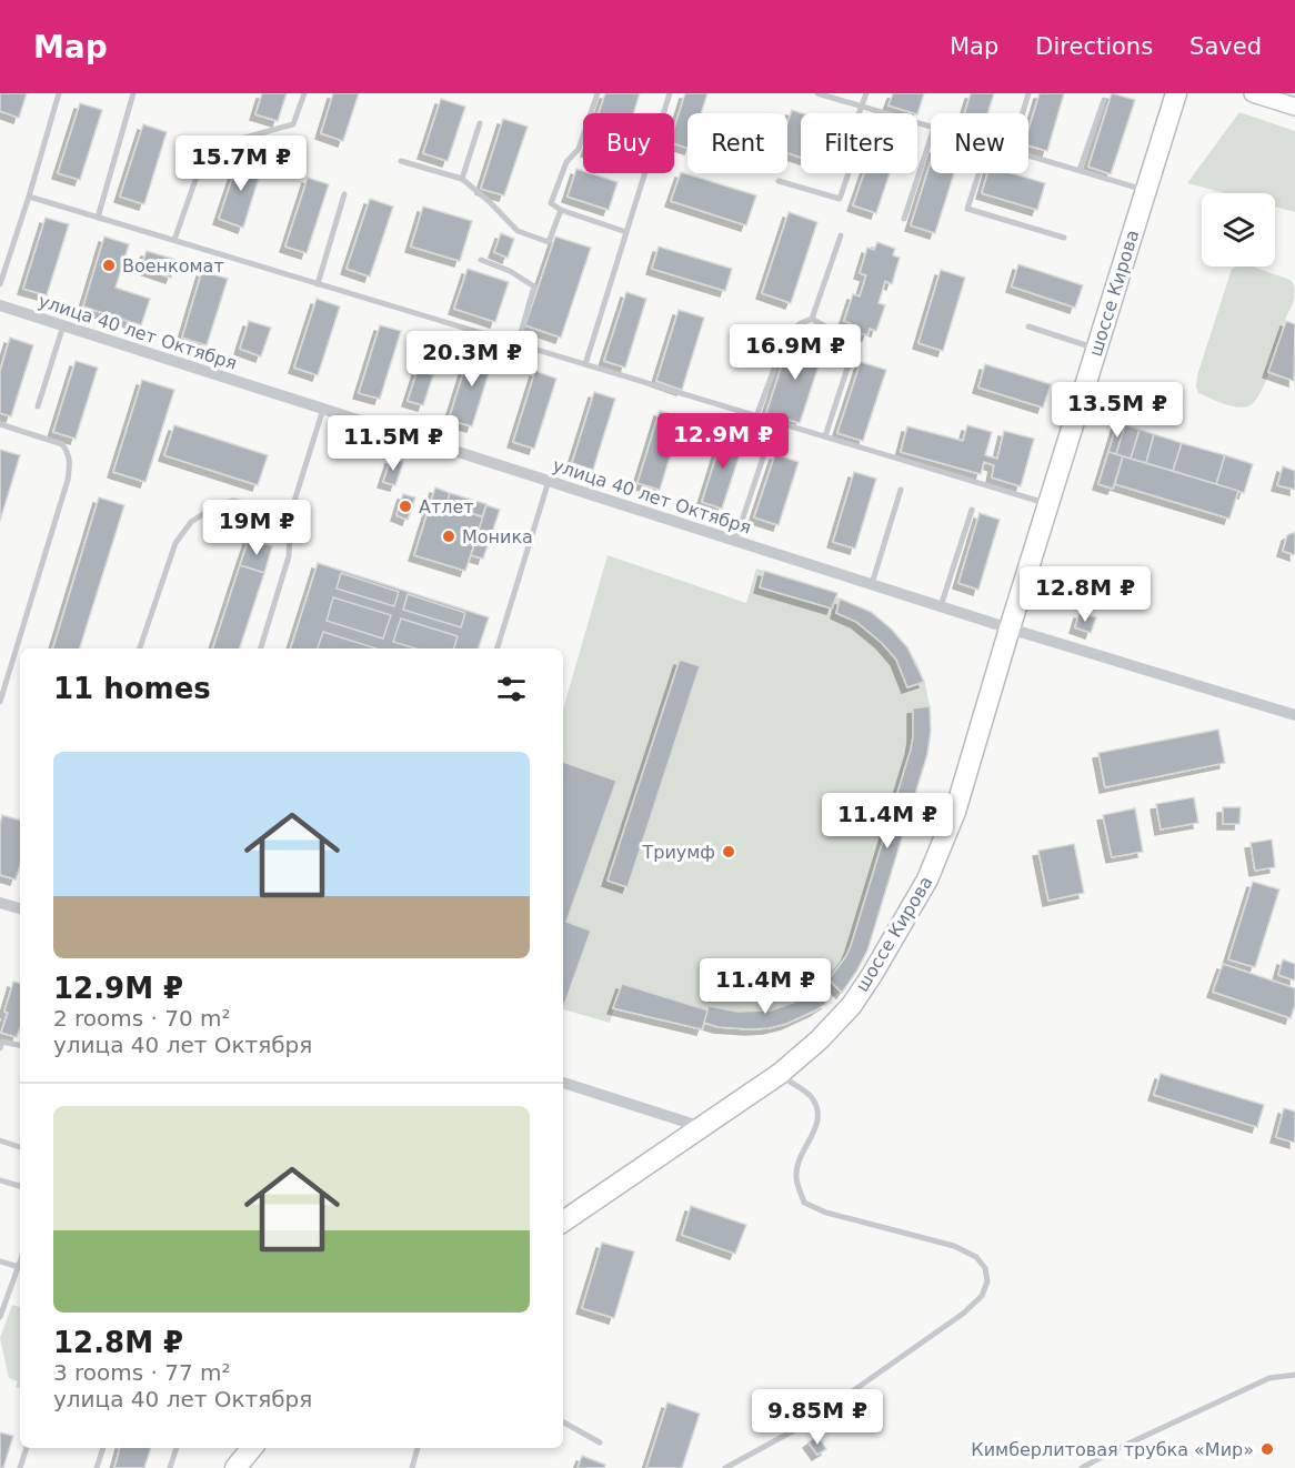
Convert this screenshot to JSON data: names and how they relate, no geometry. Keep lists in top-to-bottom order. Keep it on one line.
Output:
{"streets":{"main road":["шоссе Кирова"],"street":["улица 40 лет Октября"]},"crossings":[["шоссе Кирова","улица 40 лет Октября"]],"places":["Военкомат","Атлет","Моника","Триумф","Кимберлитовая трубка «Мир»"],"page":{"header":"Map","nav":["Map","Directions","Saved"],"chip":["Buy","Rent","Filters","New"],"price":["15.7M ₽","16.9M ₽","20.3M ₽","13.5M ₽","12.9M ₽","11.5M ₽","19M ₽","12.8M ₽","11.4M ₽","11.4M ₽","9.85M ₽"],"heading":"11 homes","list":[{"name":"12.9M ₽","note":"2 rooms · 70 m² · улица 40 лет Октября"},{"name":"12.8M ₽","note":"3 rooms · 77 m² · улица 40 лет Октября"}]}}
